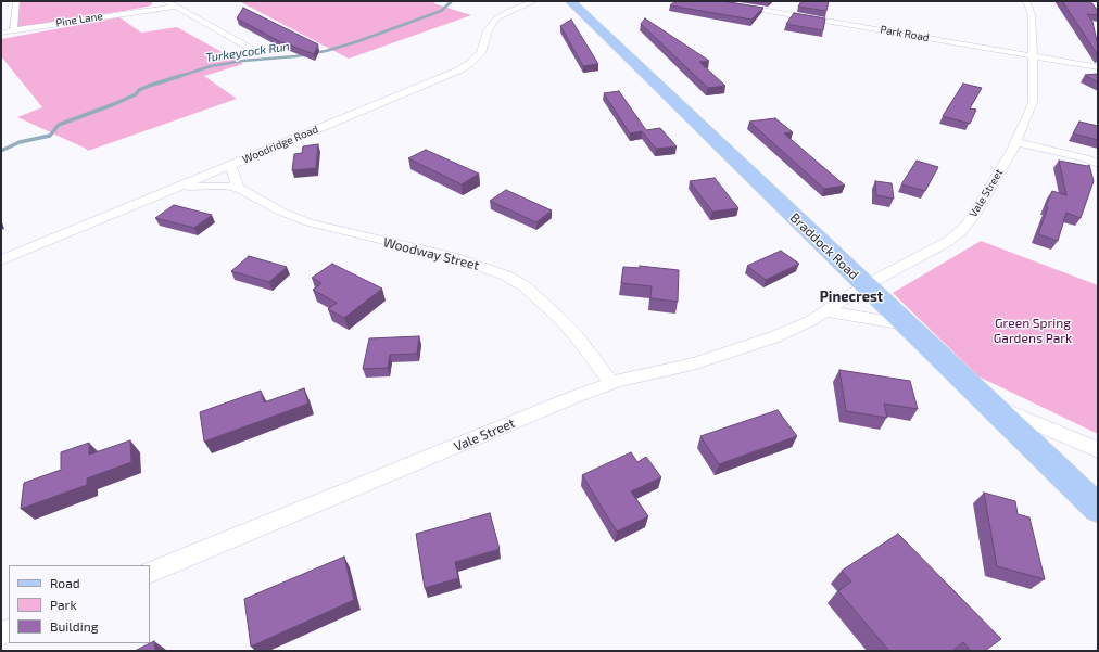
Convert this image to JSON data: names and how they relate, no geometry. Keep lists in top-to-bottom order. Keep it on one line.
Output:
{"streets":{"main road":["Braddock Road"],"street":["Pine Lane","Park Road","Woodridge Road","Vale Street","Woodway Street"]},"crossings":[["Park Road","Vale Street"],["Vale Street","Braddock Road"],["Vale Street","Woodway Street"]],"districts":["Pinecrest"],"water":["Turkeycock Run"],"parks":["Green Spring Gardens Park"],"legend":["Road","Park","Building"]}
